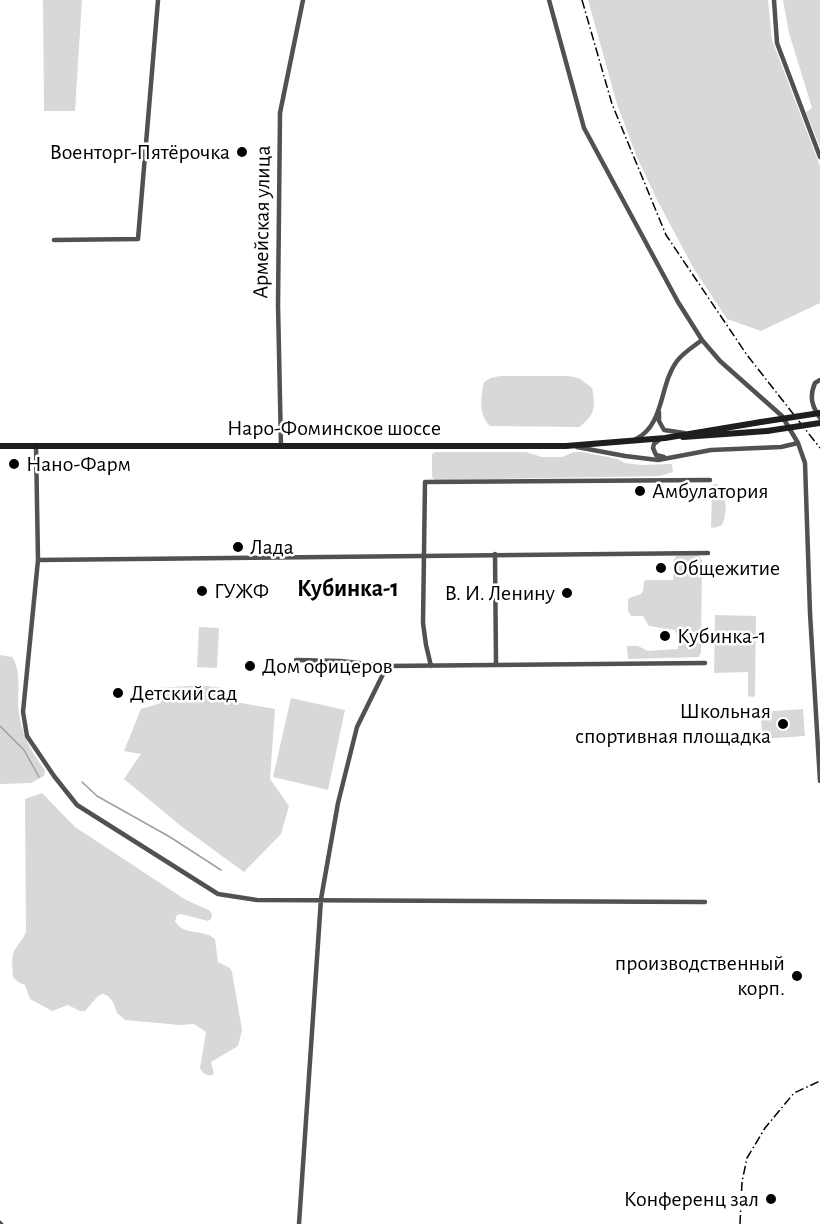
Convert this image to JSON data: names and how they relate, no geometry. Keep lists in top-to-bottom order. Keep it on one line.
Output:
{"streets":{"main road":["Наро-Фоминское шоссе"],"street":["Армейская улица"]},"crossings":[["Армейская улица","Наро-Фоминское шоссе"]],"districts":["Кубинка-1"],"places":["Военторг-Пятёрочка","Нано-Фарм","Амбулатория","Лада","Общежитие","ГУЖФ","В. И. Ленину","Кубинка-1","Дом офицеров","Детский сад","Школьная спортивная площадка","производственный корп.","Конференц зал"]}
